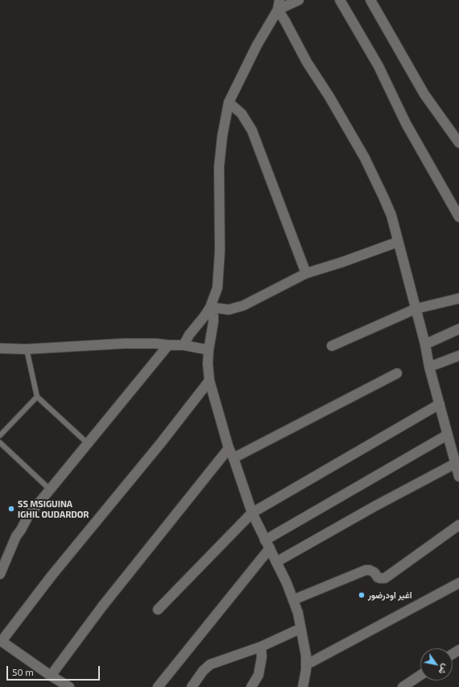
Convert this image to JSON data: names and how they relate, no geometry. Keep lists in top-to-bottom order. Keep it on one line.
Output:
{"places":["SS MSIGUINA IGHIL OUDARDOR","اغير اودرضور"],"scale_bar":"50 m","north":"bottom right"}
